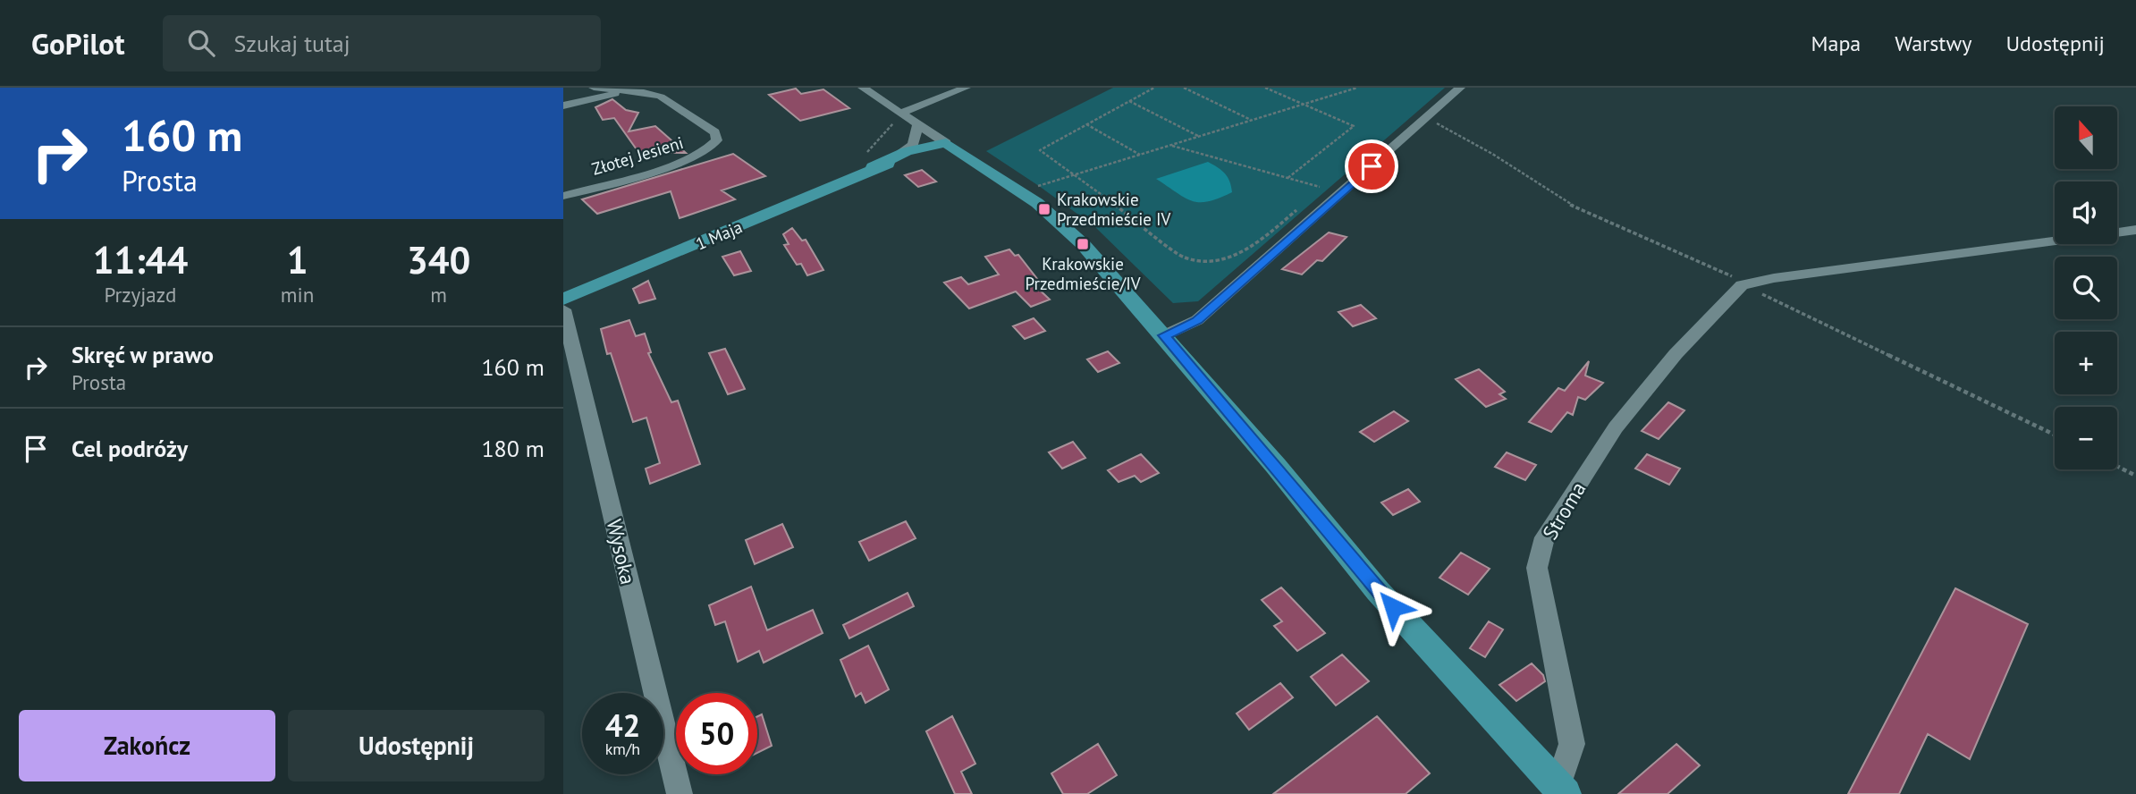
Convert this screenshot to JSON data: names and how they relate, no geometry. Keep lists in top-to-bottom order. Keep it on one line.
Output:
{"streets":{"main road":["1 Maja"],"street":["Złotej Jesieni","Stroma","Wysoka"]},"places":{"transit":["Krakowskie Przedmieście IV","Krakowskie Przedmieście/IV"]},"north":"top","page":{"header":"GoPilot","search":"Szukaj tutaj","nav":["Mapa","Warstwy","Udostępnij"],"turn":["160 m","Prosta"],"map_buttons":["+","−"],"eta":["11:44","Przyjazd","1","min","340","m"],"list":[{"name":"Skręć w prawo","note":"Prosta","value":"160 m"},{"name":"Cel podróży","value":"180 m"}],"speed":"42 km/h","limit":"50","buttons":["Zakończ","Udostępnij"]}}
